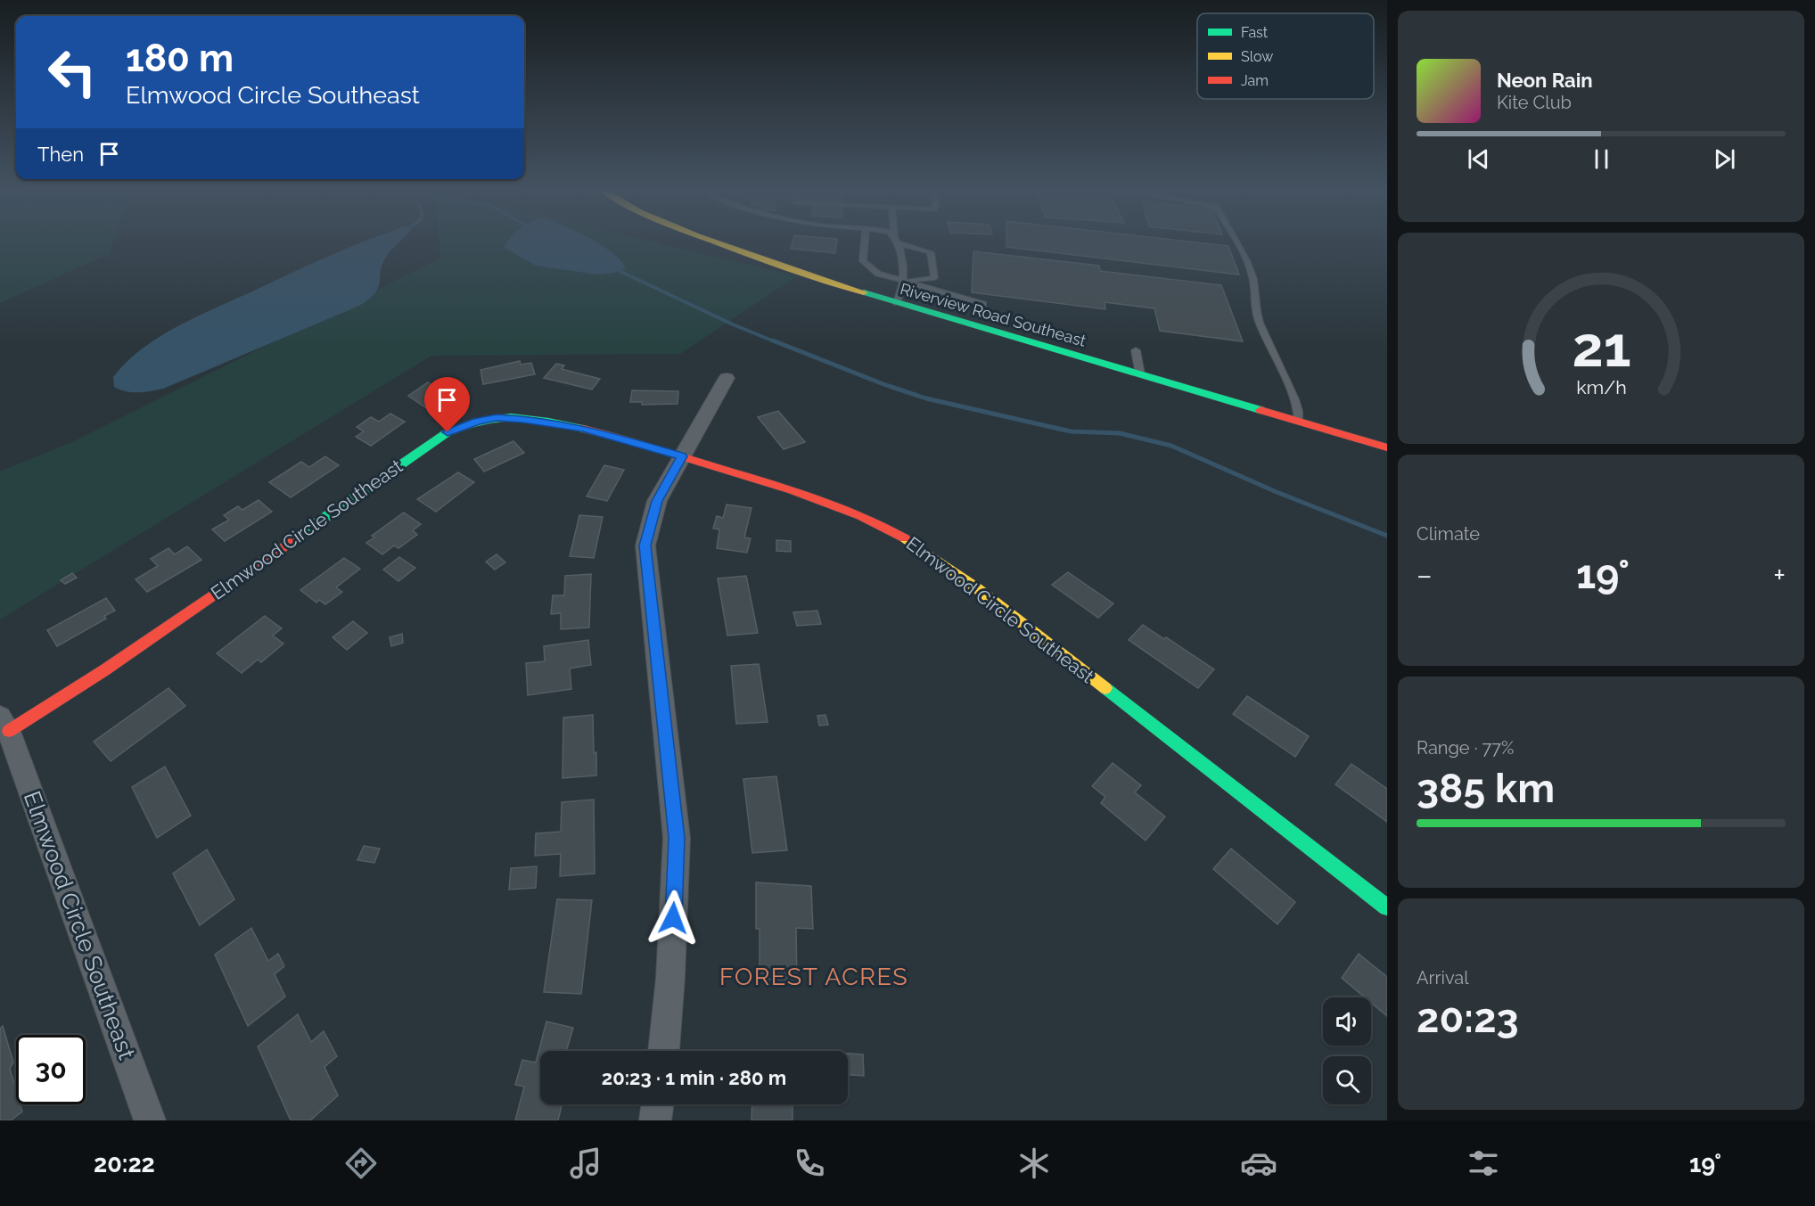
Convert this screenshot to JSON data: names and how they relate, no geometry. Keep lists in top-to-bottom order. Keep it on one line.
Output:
{"streets":{"street":["Riverview Road Southeast","Elmwood Circle Southeast"]},"districts":["FOREST ACRES"],"legend":["Fast","Slow","Jam"],"page":{"turn":["180 m","Elmwood Circle Southeast"],"song":["Neon Rain","Kite Club"],"then":"Then","tile":["Climate",["Range · 77%","385 km"],["Arrival","20:23"]],"heat":["−","19°","+"],"limit":"30","trip":"20:23 · 1 min · 280 m","tabs":["20:22","19°"],"gauge":["21","km/h"]}}
